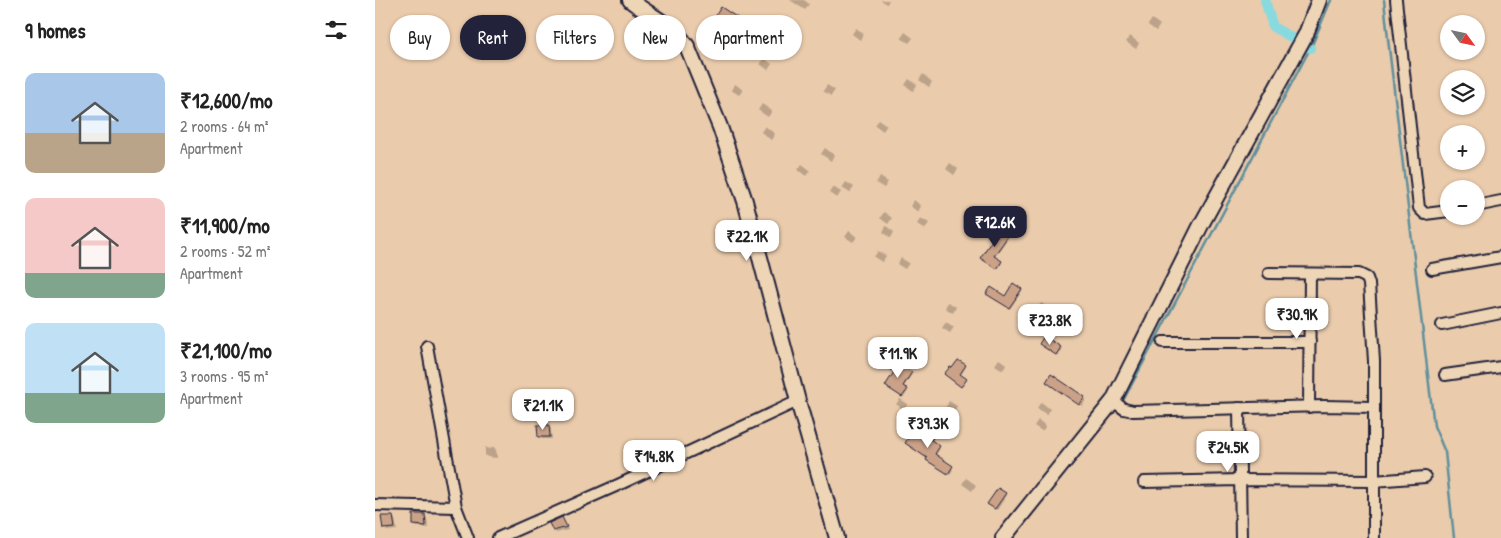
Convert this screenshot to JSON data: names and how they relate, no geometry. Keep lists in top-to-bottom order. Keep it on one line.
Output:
{"north":"bottom right","page":{"heading":"9 homes","map_buttons":["+","−"],"chip":["Buy","Rent","Filters","New","Apartment"],"list":[{"name":"₹12,600/mo","note":"2 rooms · 64 m² · Apartment"},{"name":"₹11,900/mo","note":"2 rooms · 52 m² · Apartment"},{"name":"₹21,100/mo","note":"3 rooms · 95 m² · Apartment"}],"price":["₹12.6K","₹22.1K","₹30.9K","₹23.8K","₹11.9K","₹21.1K","₹39.3K","₹24.5K","₹14.8K"]}}
